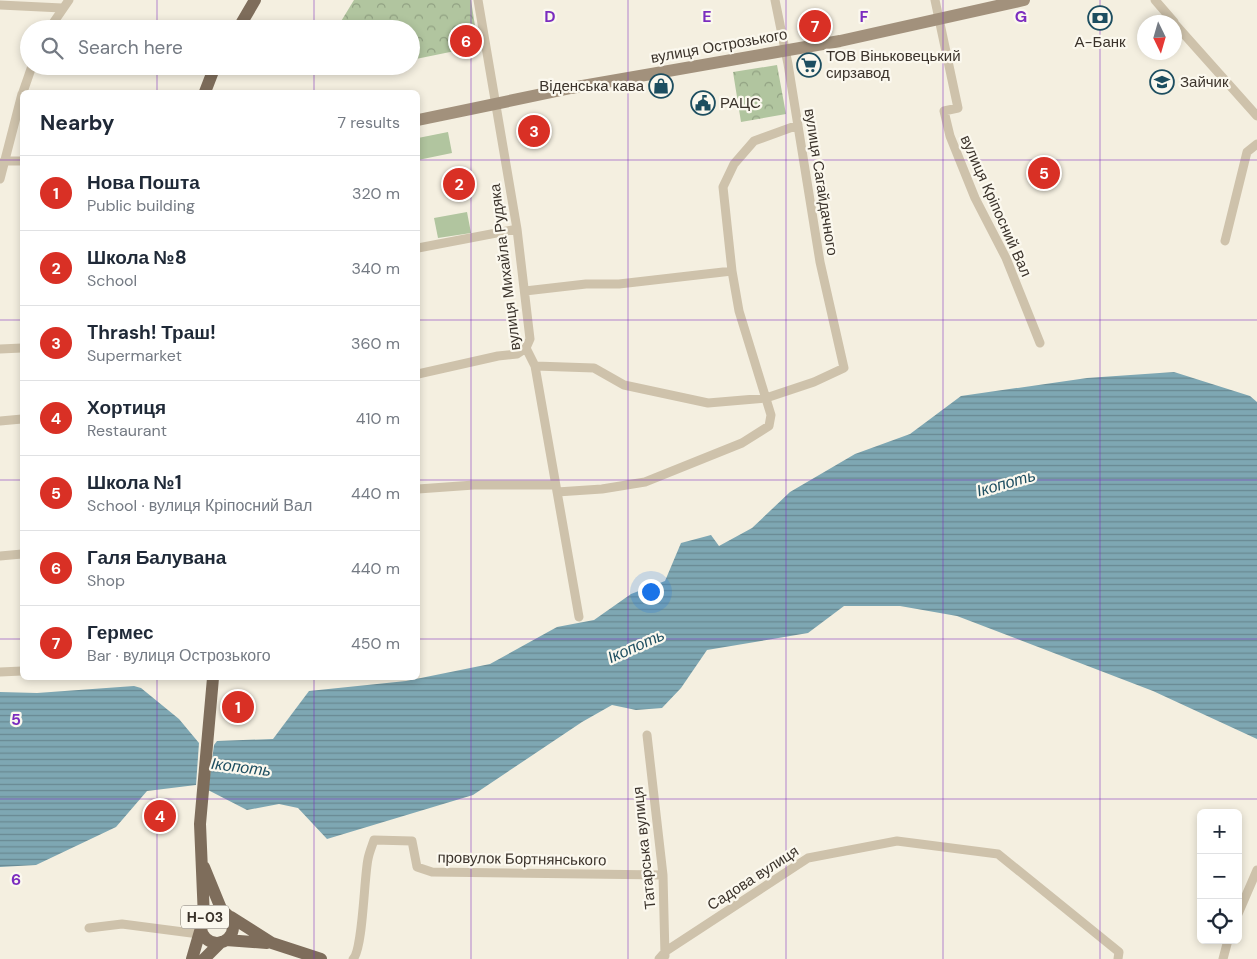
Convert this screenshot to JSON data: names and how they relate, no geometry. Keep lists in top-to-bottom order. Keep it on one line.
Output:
{"streets":{"main road":["вулиця Острозького","Н-03"],"street":["вулиця Сагайдачного","вулиця Кріпосний Вал","вулиця Михайла Рудяка","Татарська вулиця","провулок Бортнянського","Садова вулиця"]},"crossings":[["вулиця Острозького","вулиця Сагайдачного"],["вулиця Острозького","вулиця Кріпосний Вал"],["вулиця Острозького","вулиця Михайла Рудяка"],["Татарська вулиця","провулок Бортнянського"],["Татарська вулиця","Садова вулиця"]],"water":["Ікопоть"],"places":{"bank":["А-Банк"],"supermarket":["ТОВ Віньковецький сирзавод"],"school or university":["Зайчик"],"shop":["Віденська кава"],"public building":["РАЦС"]},"north":"bottom","page":{"pins":["7","6","3","5","2","1","4"],"search":"Search here","heading":["Nearby","7 results"],"list":[{"mark":"1","name":"Нова Пошта","note":"Public building","value":"320 m"},{"mark":"2","name":"Школа №8","note":"School","value":"340 m"},{"mark":"3","name":"Thrash! Траш!","note":"Supermarket","value":"360 m"},{"mark":"4","name":"Хортиця","note":"Restaurant","value":"410 m"},{"mark":"5","name":"Школа №1","note":"School · вулиця Кріпосний Вал","value":"440 m"},{"mark":"6","name":"Галя Балувана","note":"Shop","value":"440 m"},{"mark":"7","name":"Гермес","note":"Bar · вулиця Острозького","value":"450 m"}],"map_buttons":["+","−"]},"grid":{"columns":["D","E","F","G"],"rows":["5","6"]}}
